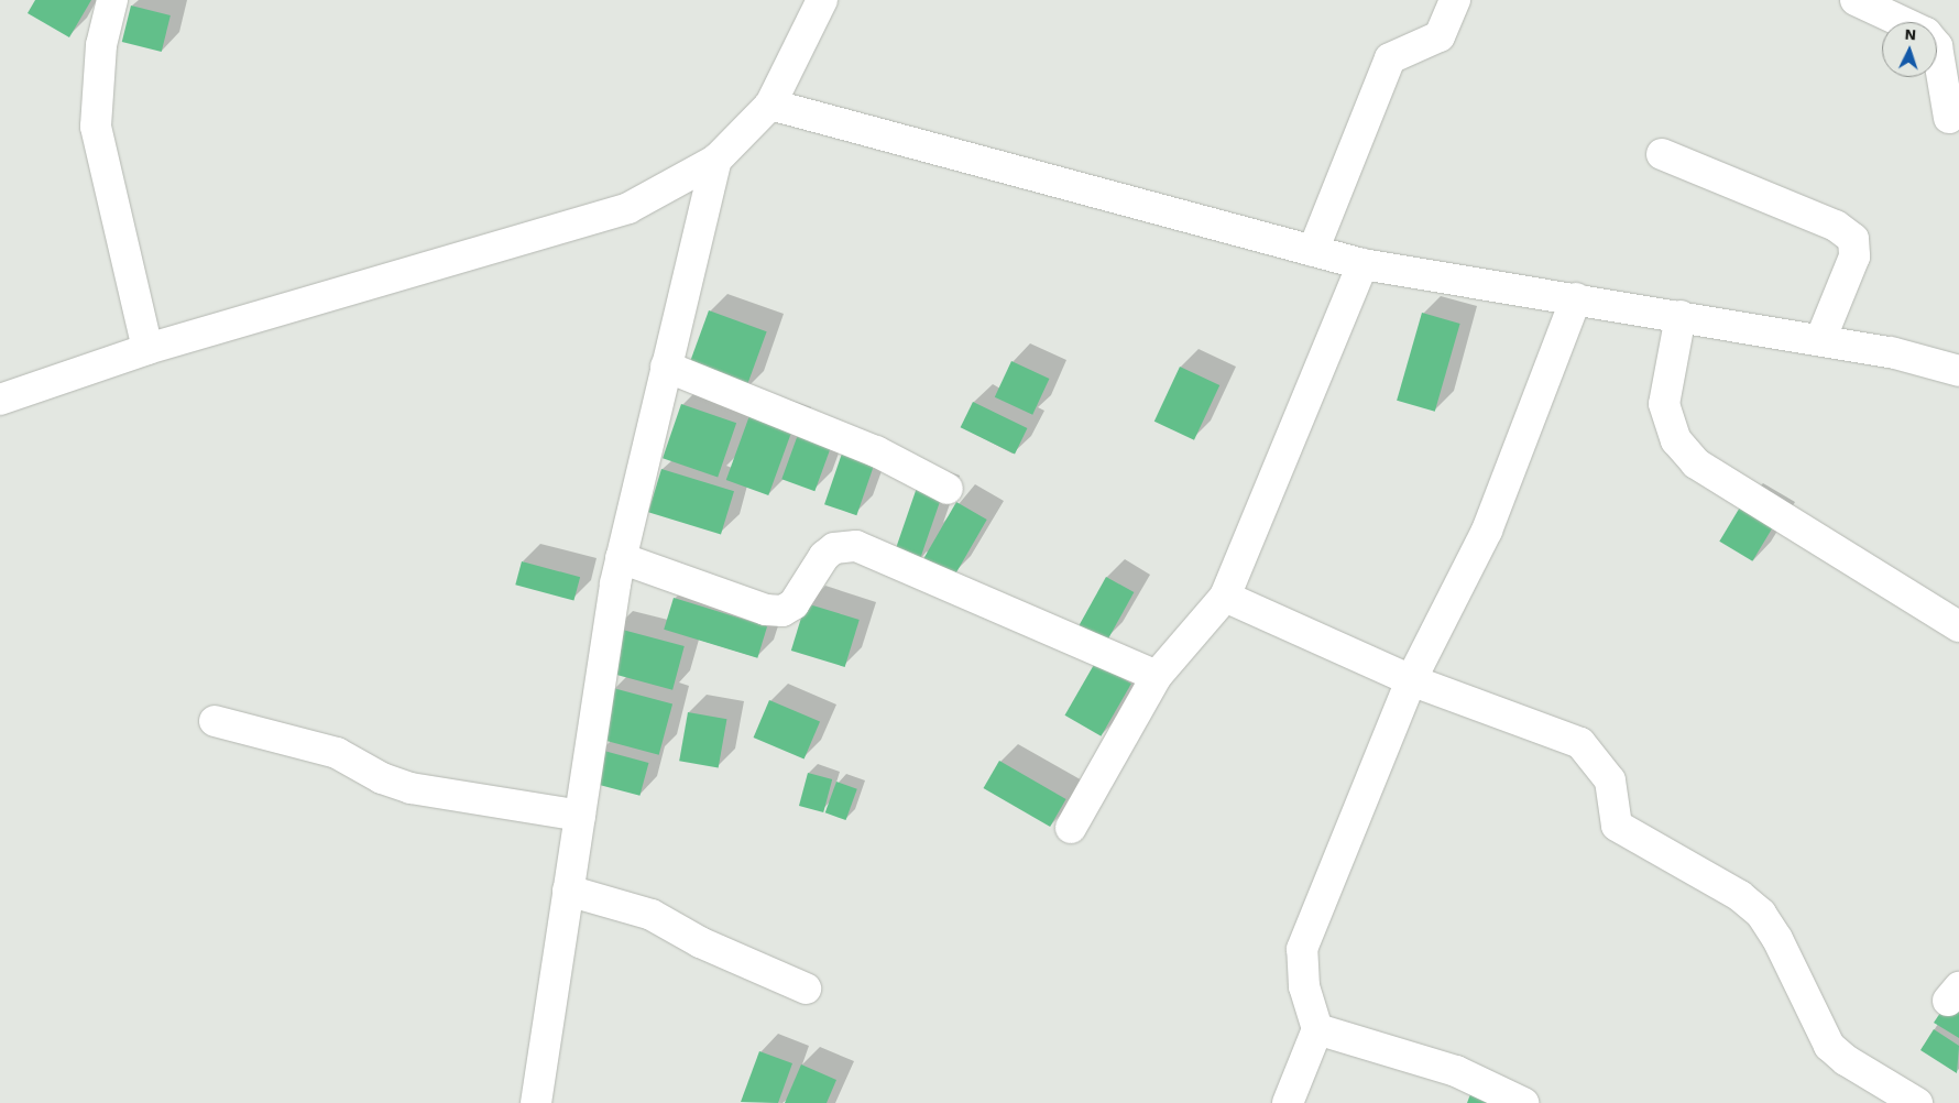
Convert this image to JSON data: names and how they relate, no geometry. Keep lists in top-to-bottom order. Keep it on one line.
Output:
{"north":"top"}
